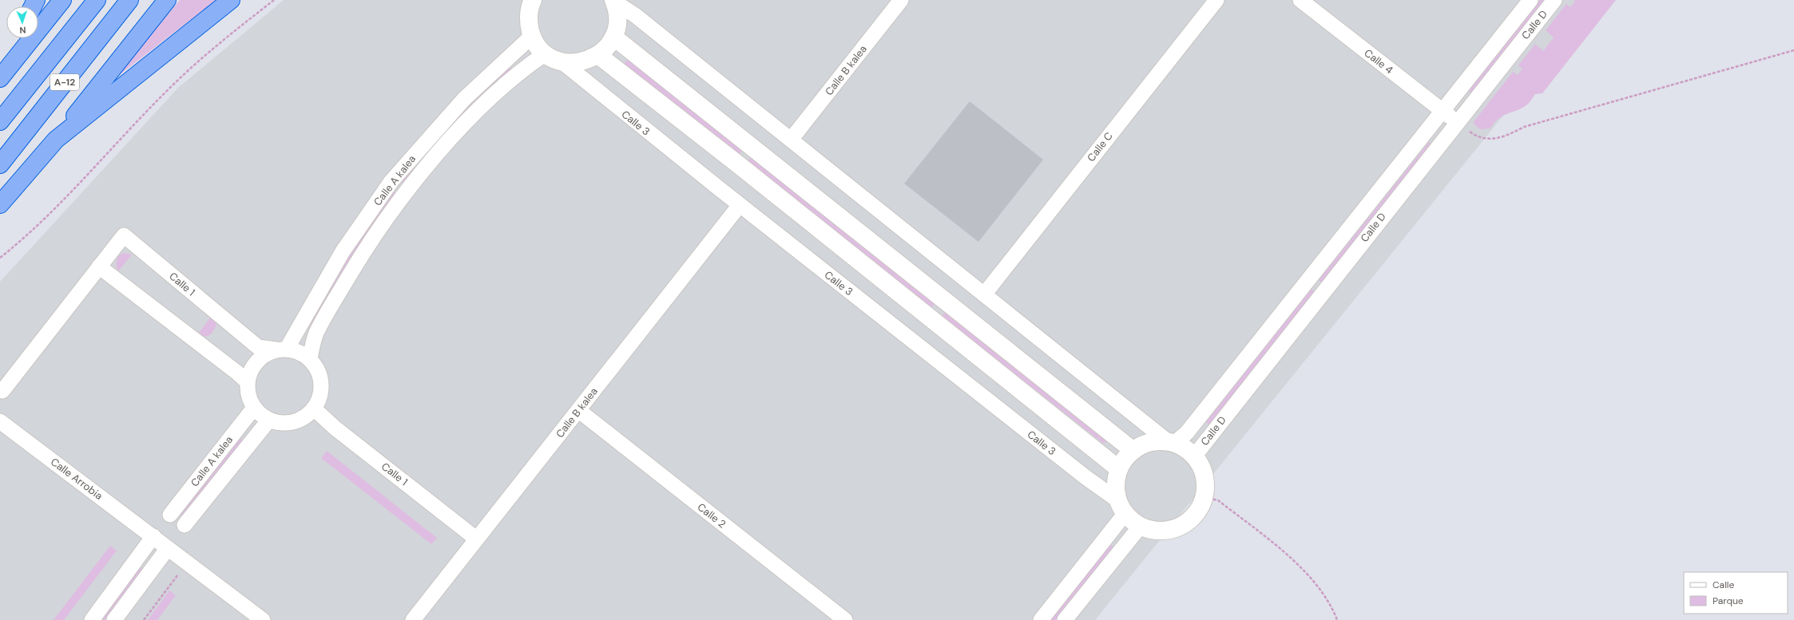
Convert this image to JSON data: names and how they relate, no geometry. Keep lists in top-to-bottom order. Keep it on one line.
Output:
{"streets":{"highway":["A-12"],"street":["Calle D","Calle 4","Calle B kalea","Calle 3","Calle C","Calle A kalea","Calle 1","Calle Arrobia","Calle 2"]},"crossings":[["Calle D","Calle 4"],["Calle D","Calle 3"],["Calle B kalea","Calle 3"],["Calle B kalea","Calle 1"],["Calle B kalea","Calle 2"],["Calle A kalea","Calle 1"]],"legend":["Calle","Parque"],"north":"bottom"}
